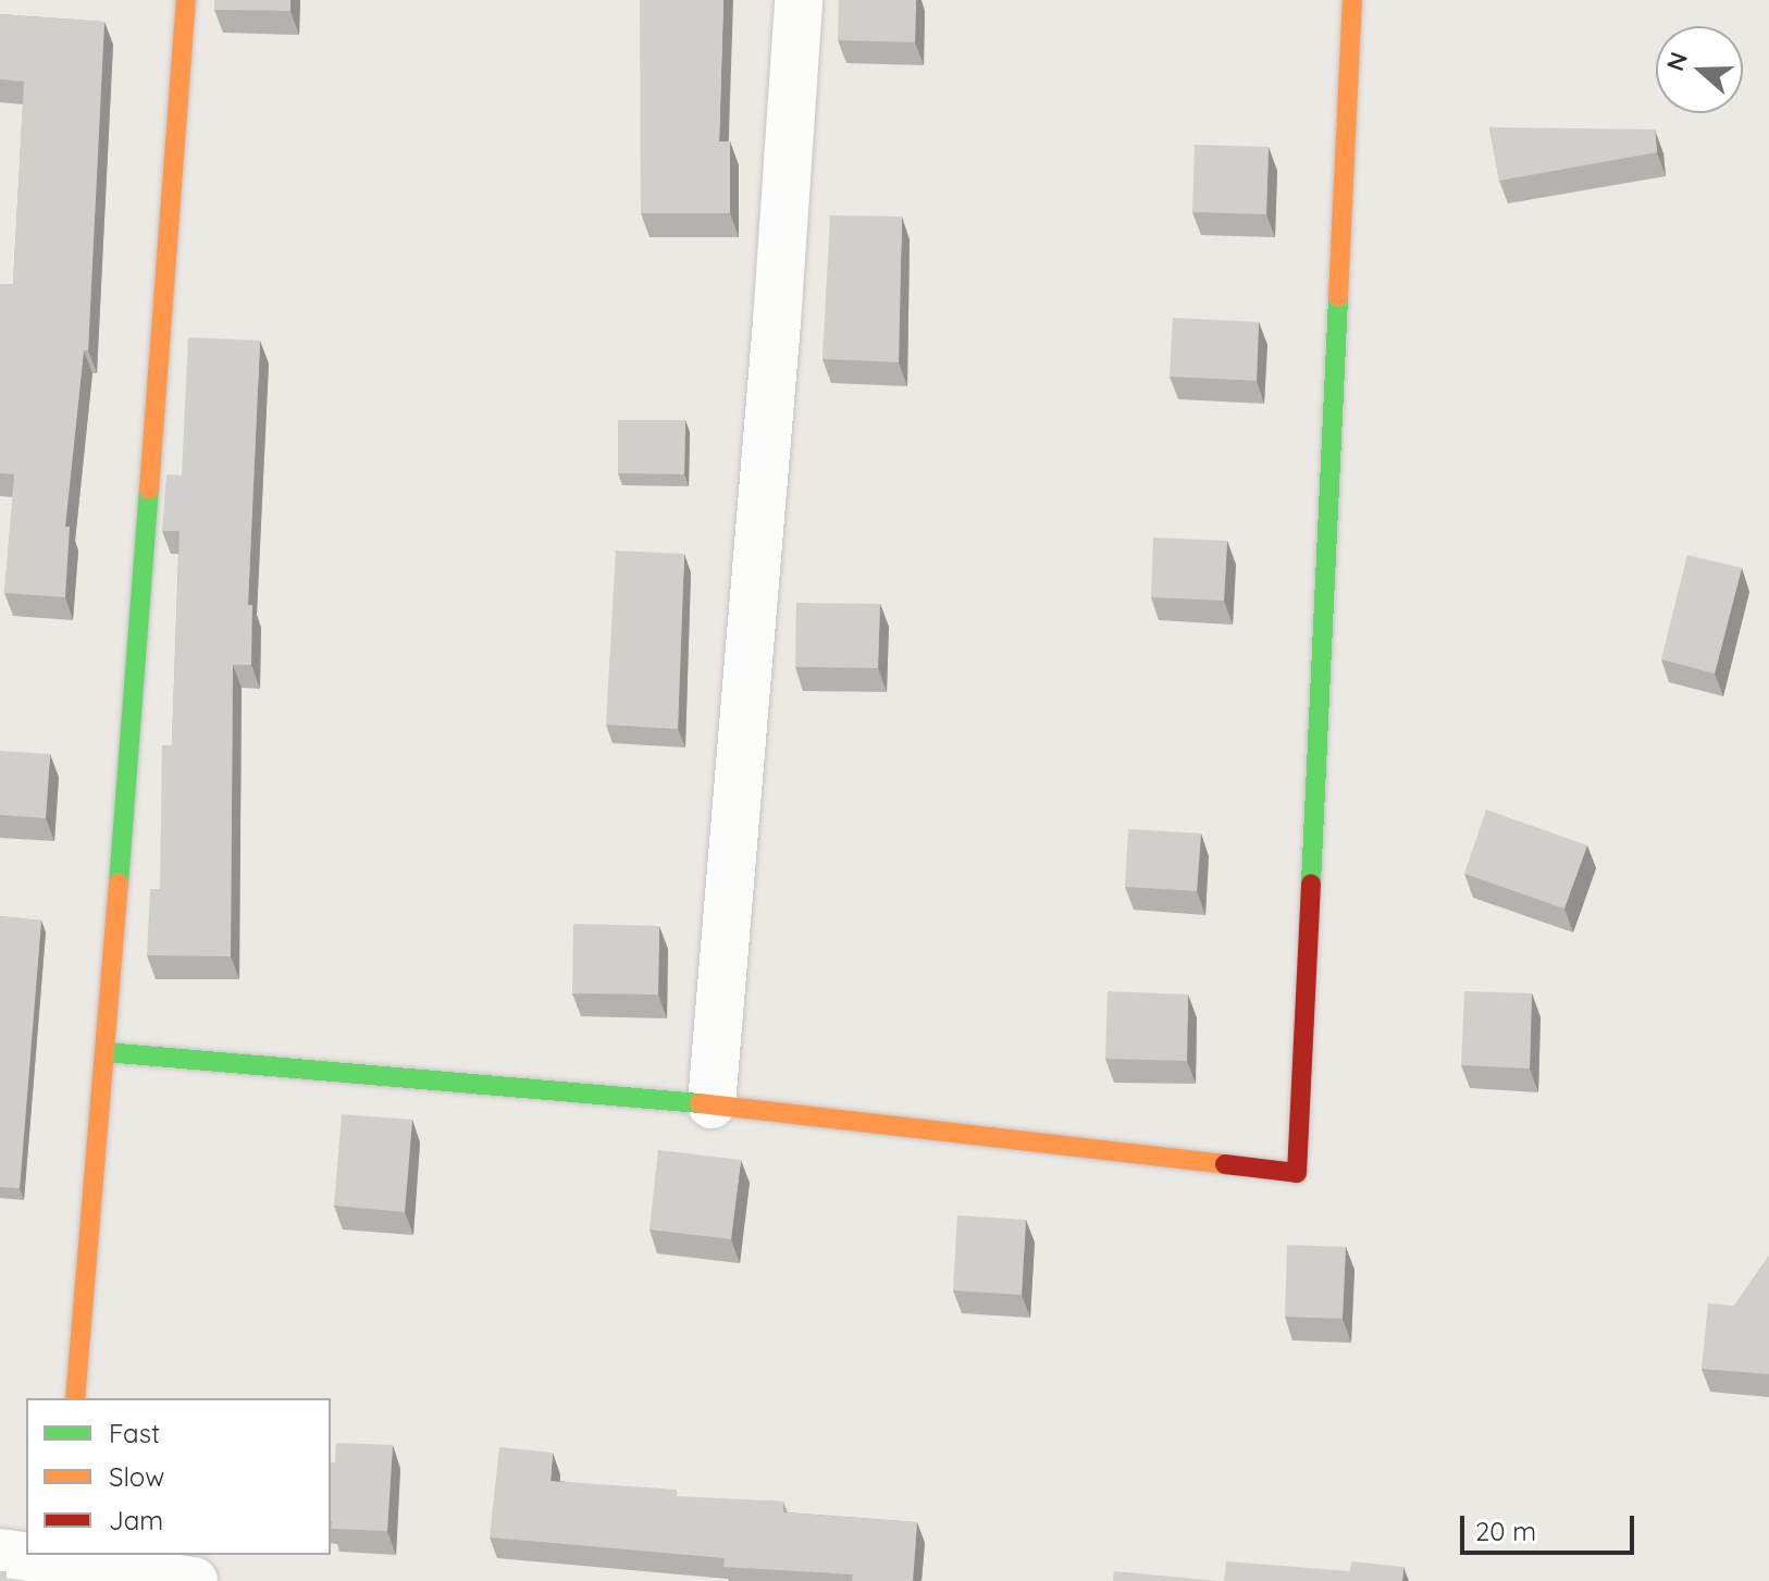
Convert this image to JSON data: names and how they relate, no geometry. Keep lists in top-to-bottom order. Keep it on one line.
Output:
{"legend":["Fast","Slow","Jam"],"scale_bar":"20 m","north":"left"}
